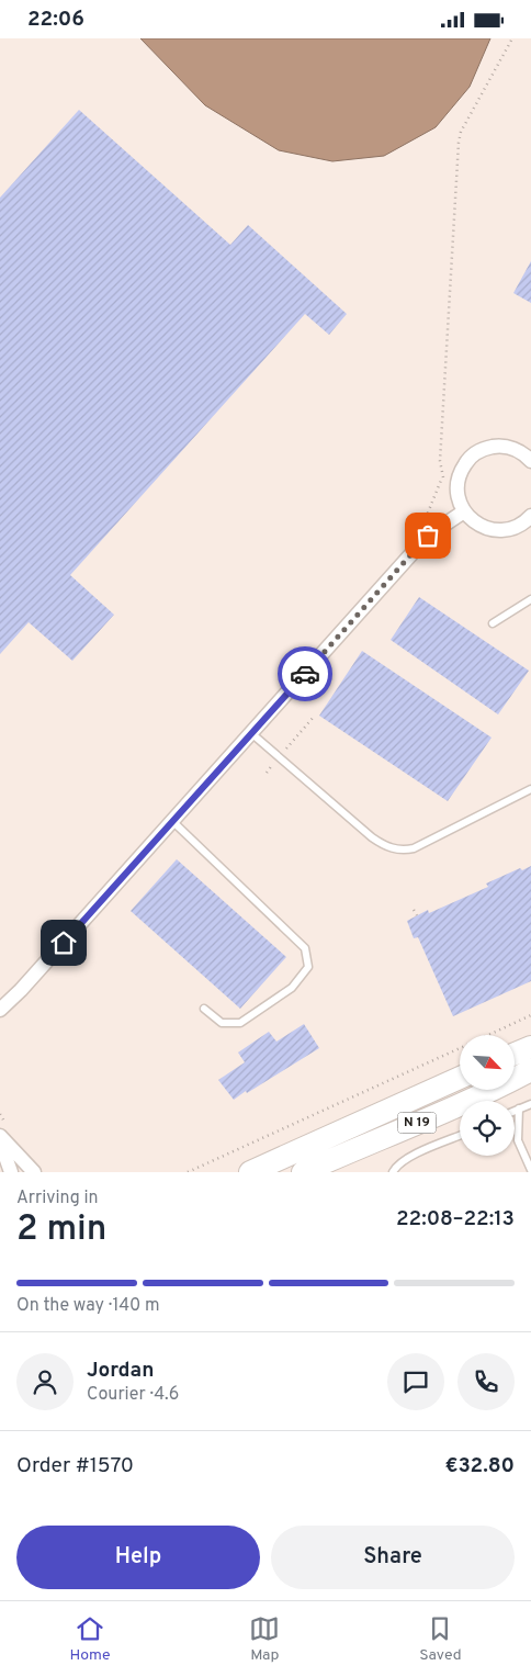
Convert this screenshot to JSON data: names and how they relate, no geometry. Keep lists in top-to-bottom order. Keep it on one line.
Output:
{"streets":{"main road":["N 19"]},"north":"bottom right","page":{"status":"22:06","heading":["2 min","Arriving in","22:08–22:13"],"panel":["Jordan","Courier · 4.6","Order #1570","€32.80"],"bar":"On the way · 140 m","buttons":["Help","Share"],"tabs":["Home","Map","Saved"]}}
